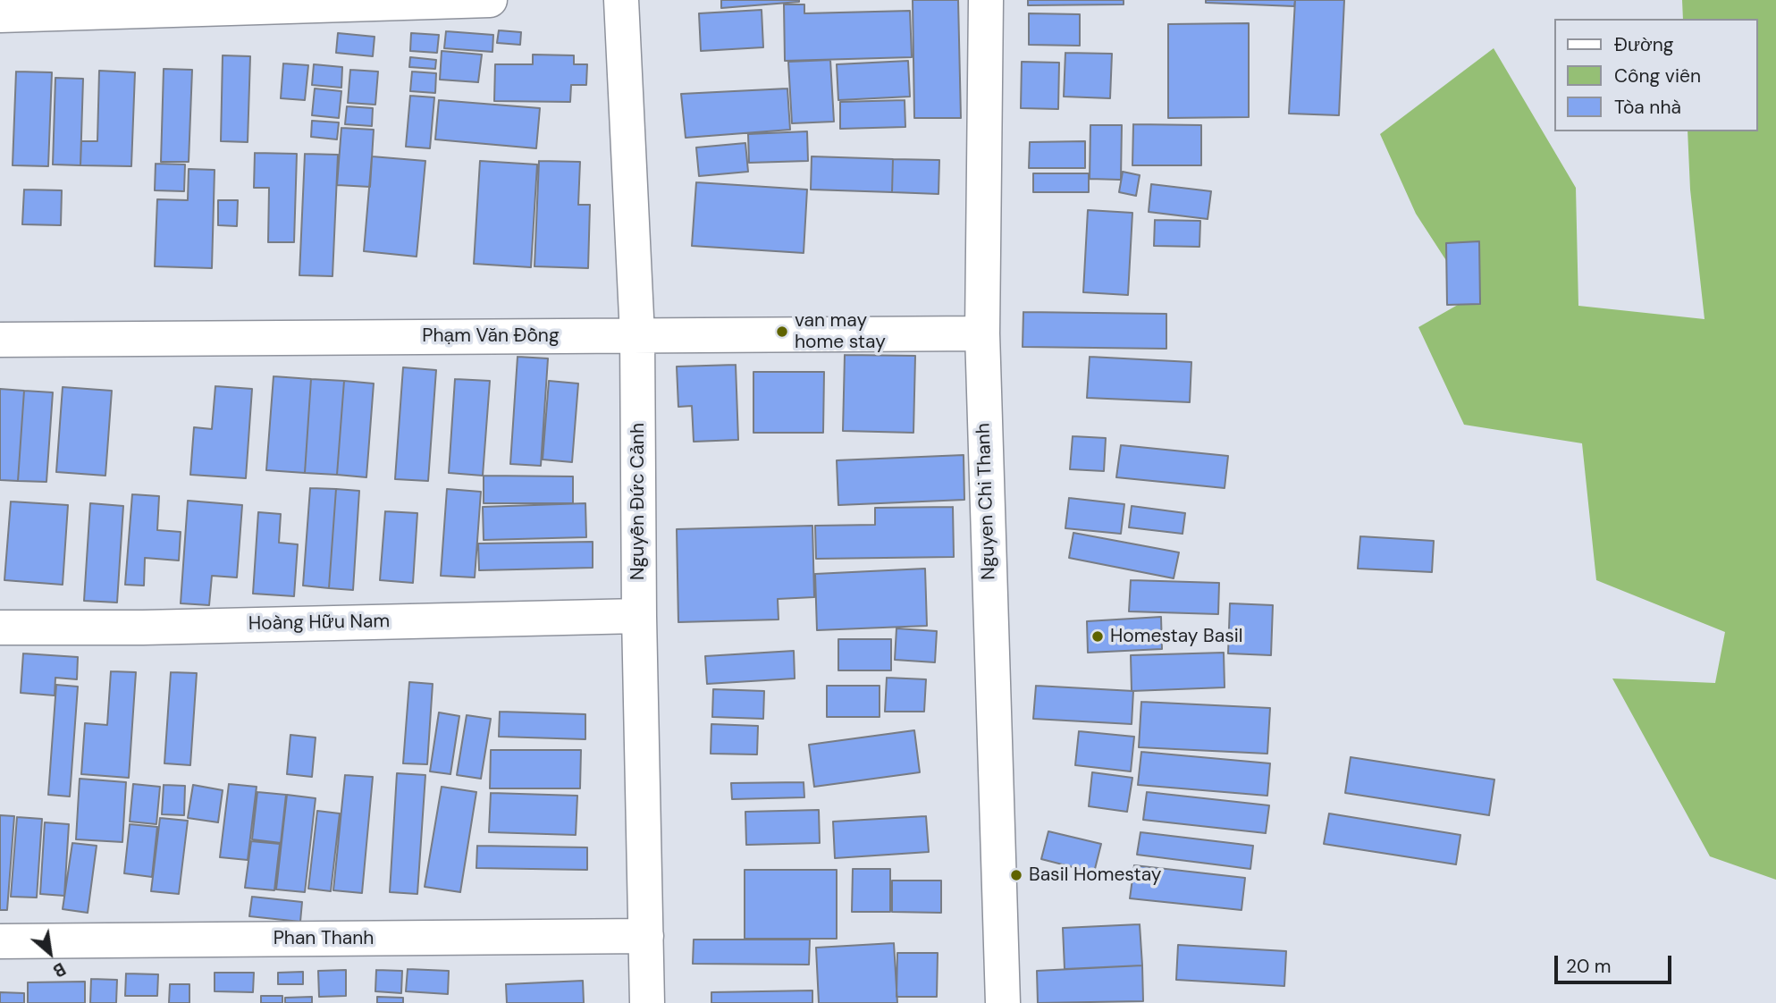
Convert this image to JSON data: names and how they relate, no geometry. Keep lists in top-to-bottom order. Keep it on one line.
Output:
{"streets":{"street":["Phạm Văn Đồng","Nguyễn Đức Cảnh","Nguyen Chi Thanh","Hoàng Hữu Nam","Phan Thanh"]},"crossings":[["Phạm Văn Đồng","Nguyễn Đức Cảnh"],["Phạm Văn Đồng","Nguyen Chi Thanh"],["Nguyễn Đức Cảnh","Hoàng Hữu Nam"],["Nguyễn Đức Cảnh","Phan Thanh"]],"places":["van may home stay","Homestay Basil","Basil Homestay"],"legend":["Đường","Công viên","Tòa nhà"],"scale_bar":"20 m","north":"bottom right"}
